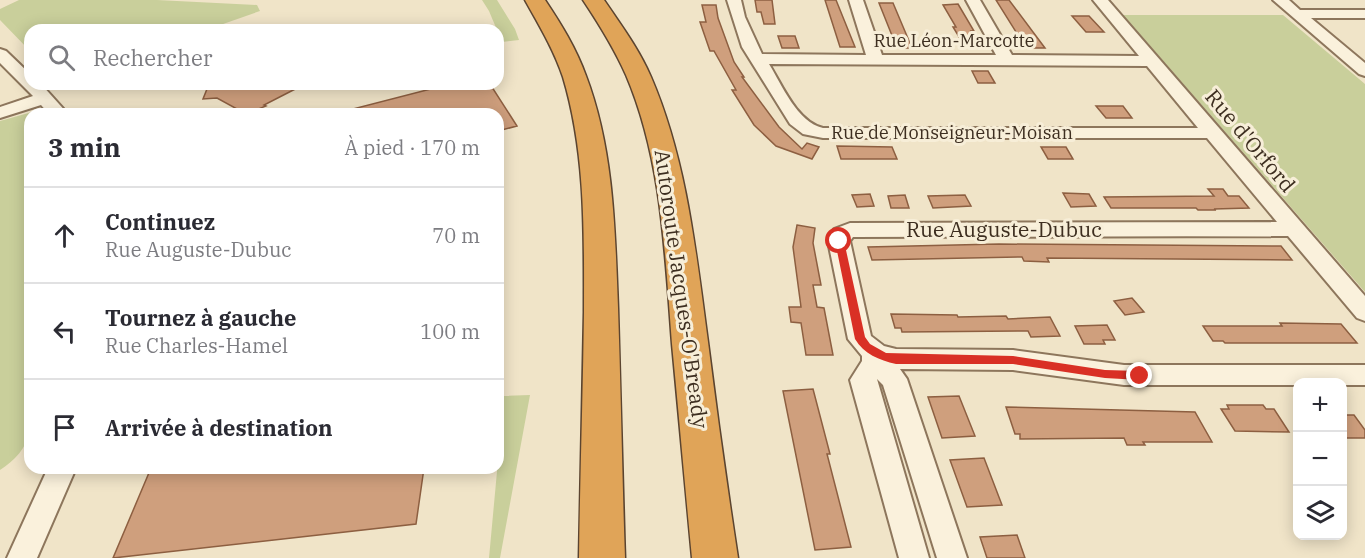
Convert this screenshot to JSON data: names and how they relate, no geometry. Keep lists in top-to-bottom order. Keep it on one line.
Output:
{"streets":{"highway":["Autoroute Jacques-O'Bready"],"street":["Rue Léon-Marcotte","Rue de Monseigneur-Moisan","Rue d'Orford","Rue Auguste-Dubuc"]},"crossings":[["Rue Léon-Marcotte","Rue de Monseigneur-Moisan"],["Rue Léon-Marcotte","Rue d'Orford"],["Rue de Monseigneur-Moisan","Rue d'Orford"],["Rue d'Orford","Rue Auguste-Dubuc"]],"page":{"search":"Rechercher","heading":["3 min","À pied · 170 m"],"list":[["Continuez","Rue Auguste-Dubuc","70 m"],["Tournez à gauche","Rue Charles-Hamel","100 m"],"Arrivée à destination"],"map_buttons":["+","−"]}}
